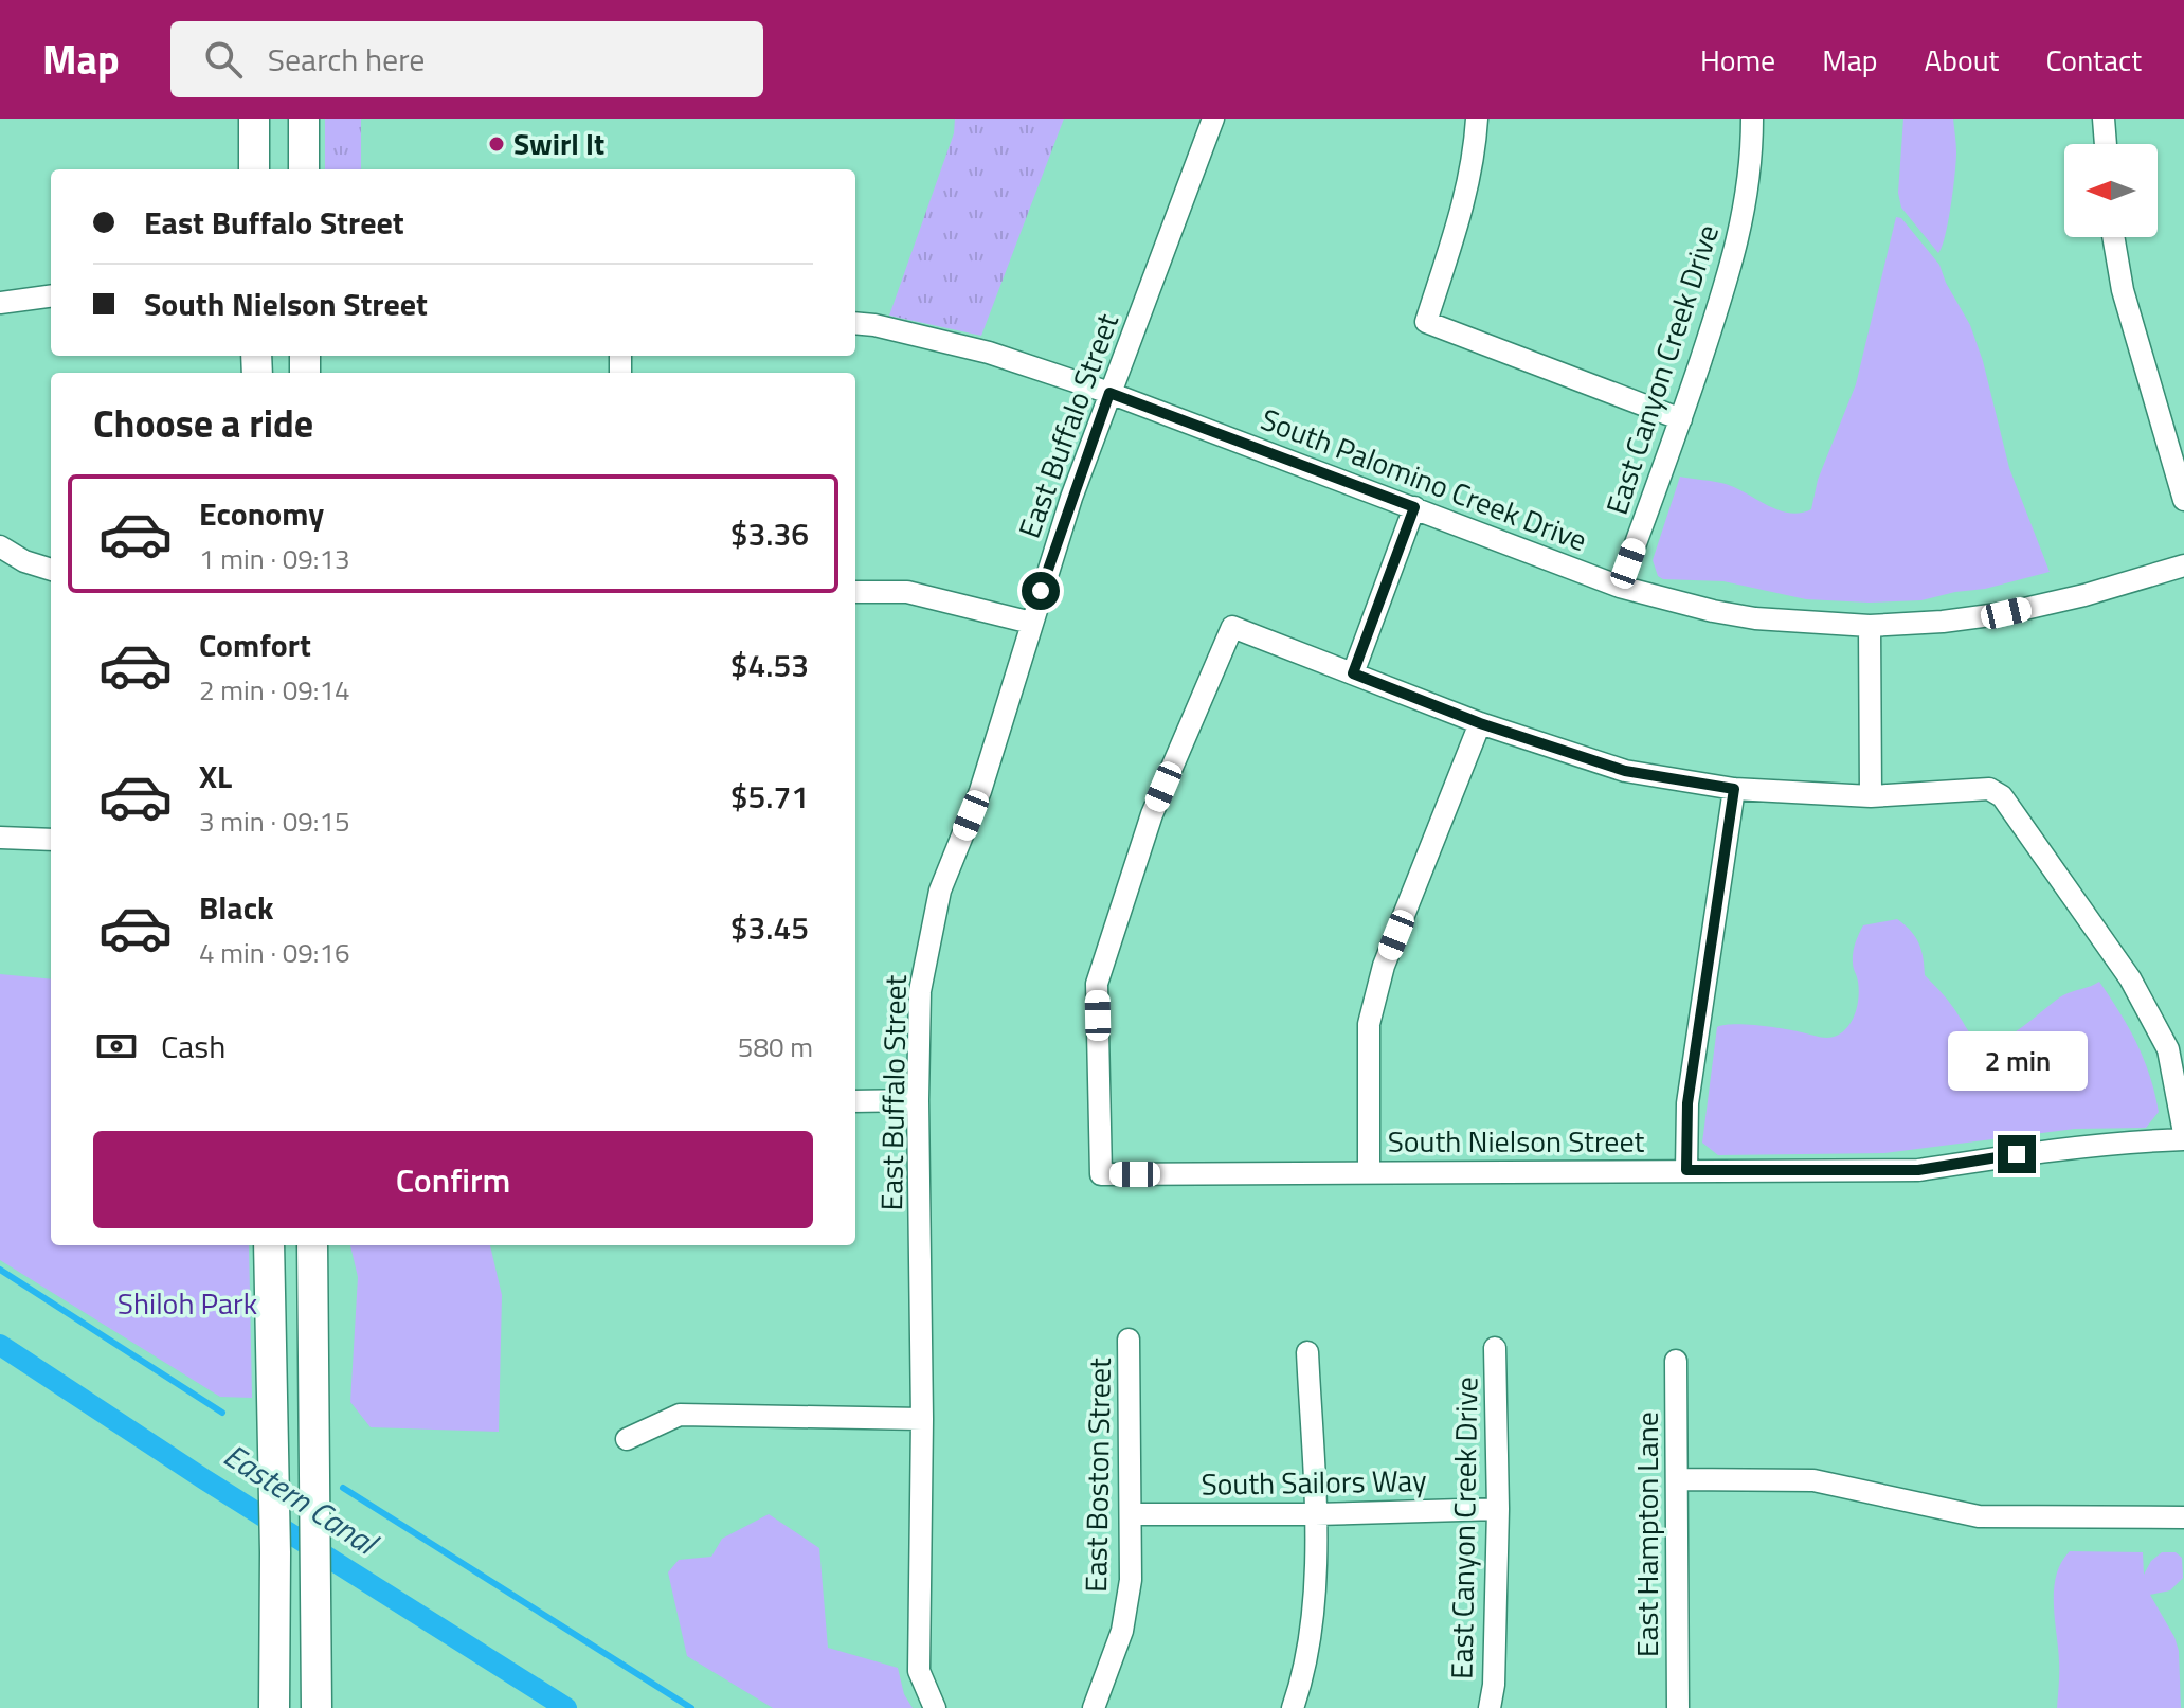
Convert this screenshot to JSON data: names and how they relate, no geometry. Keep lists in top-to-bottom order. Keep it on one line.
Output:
{"streets":{"street":["East Canyon Creek Drive","East Buffalo Street","South Palomino Creek Drive","South Nielson Street","East Boston Street","South Sailors Way","East Hampton Lane"]},"crossings":[["East Canyon Creek Drive","South Palomino Creek Drive"],["East Canyon Creek Drive","South Sailors Way"],["East Buffalo Street","South Palomino Creek Drive"],["East Boston Street","South Sailors Way"]],"water":["Eastern Canal"],"parks":["Shiloh Park"],"places":["Swirl It"],"north":"left","page":{"header":"Map","search":"Search here","nav":["Home","Map","About","Contact"],"banner":["East Buffalo Street","South Nielson Street"],"heading":"Choose a ride","list":[{"name":"Economy","note":"1 min · 09:13","value":"$3.36"},{"name":"Comfort","note":"2 min · 09:14","value":"$4.53"},{"name":"XL","note":"3 min · 09:15","value":"$5.71"},{"name":"Black","note":"4 min · 09:16","value":"$3.45"}],"pay":["Cash","580 m"],"bubble":"2 min","buttons":"Confirm"}}
